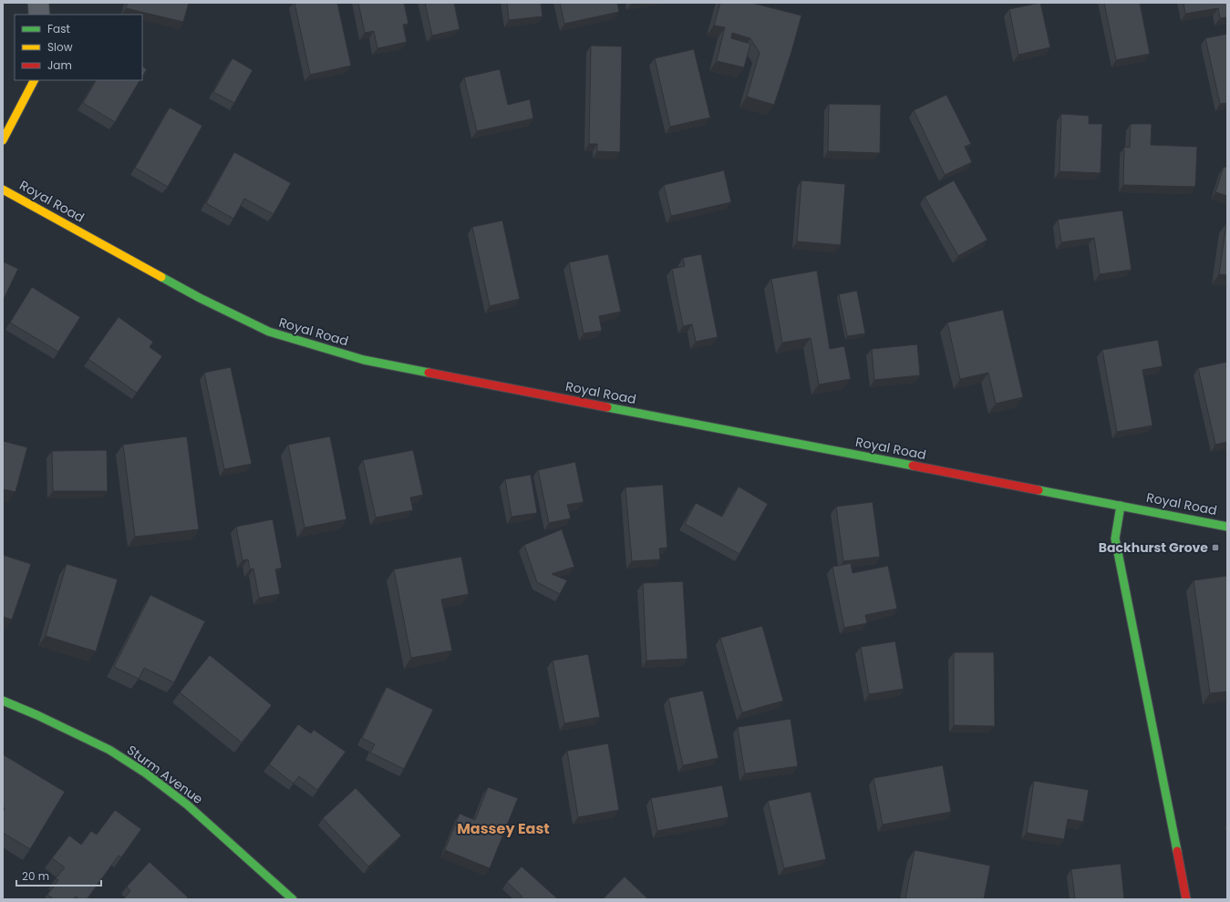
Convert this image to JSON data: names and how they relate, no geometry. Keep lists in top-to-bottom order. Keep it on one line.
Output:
{"streets":{"street":["Royal Road","Sturm Avenue"]},"districts":["Massey East"],"places":{"transit":["Backhurst Grove"]},"legend":["Fast","Slow","Jam"],"scale_bar":"20 m"}
